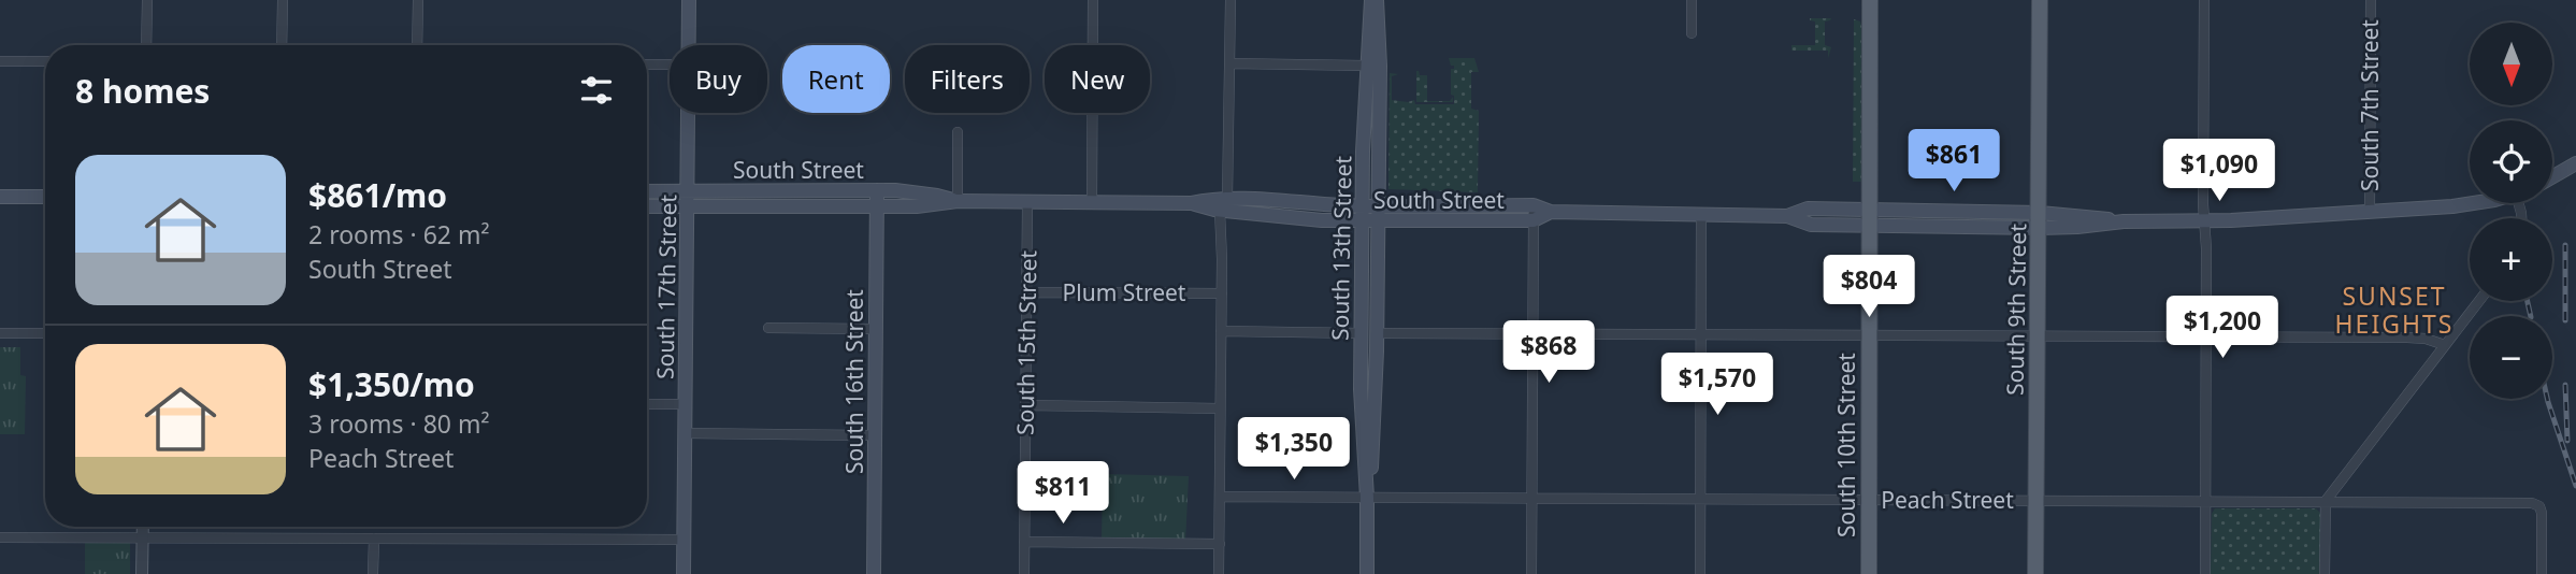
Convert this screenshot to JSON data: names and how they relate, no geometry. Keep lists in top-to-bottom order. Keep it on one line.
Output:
{"streets":{"main road":["South Street","South 13th Street","South 17th Street","South 9th Street","South 16th Street","South 10th Street"],"street":["South 7th Street","Plum Street","South 15th Street","Peach Street"]},"crossings":[["South 7th Street","South Street"],["South Street","South 13th Street"],["South Street","South 17th Street"],["South Street","South 9th Street"],["South Street","South 15th Street"],["South Street","South 16th Street"],["South Street","South 10th Street"],["South 13th Street","Peach Street"],["Plum Street","South 15th Street"],["South 9th Street","Peach Street"],["South 10th Street","Peach Street"]],"districts":["SUNSET HEIGHTS"],"north":"bottom","page":{"map_buttons":["+","−"],"chip":["Buy","Rent","Filters","New"],"heading":"8 homes","price":["$861","$1,090","$804","$1,200","$868","$1,570","$1,350","$811"],"list":[{"name":"$861/mo","note":"2 rooms · 62 m² · South Street"},{"name":"$1,350/mo","note":"3 rooms · 80 m² · Peach Street"}]}}
